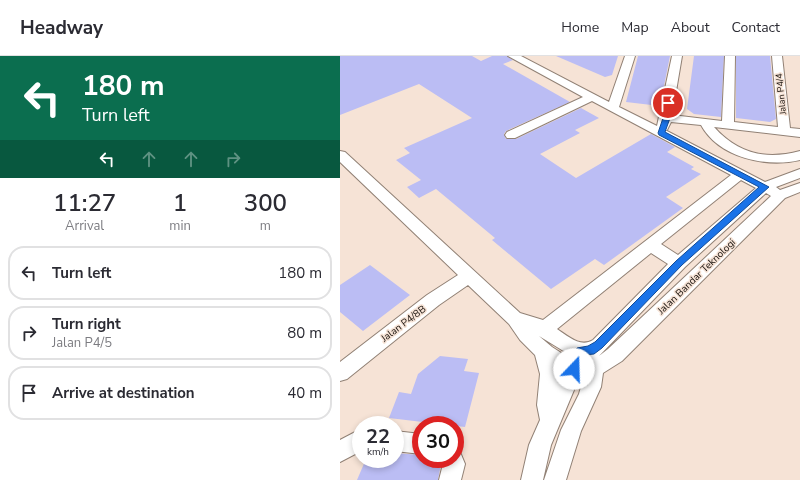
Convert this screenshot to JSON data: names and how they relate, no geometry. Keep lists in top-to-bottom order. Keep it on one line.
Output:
{"streets":{"street":["Jalan P4/4","Jalan Bandar Teknologi","Jalan P4/8B"]},"page":{"header":"Headway","nav":["Home","Map","About","Contact"],"turn":["180 m","Turn left"],"eta":["11:27","Arrival","1","min","300","m"],"list":[{"name":"Turn left","value":"180 m"},{"name":"Turn right","note":"Jalan P4/5","value":"80 m"},{"name":"Arrive at destination","value":"40 m"}],"speed":"22 km/h","limit":"30"}}
